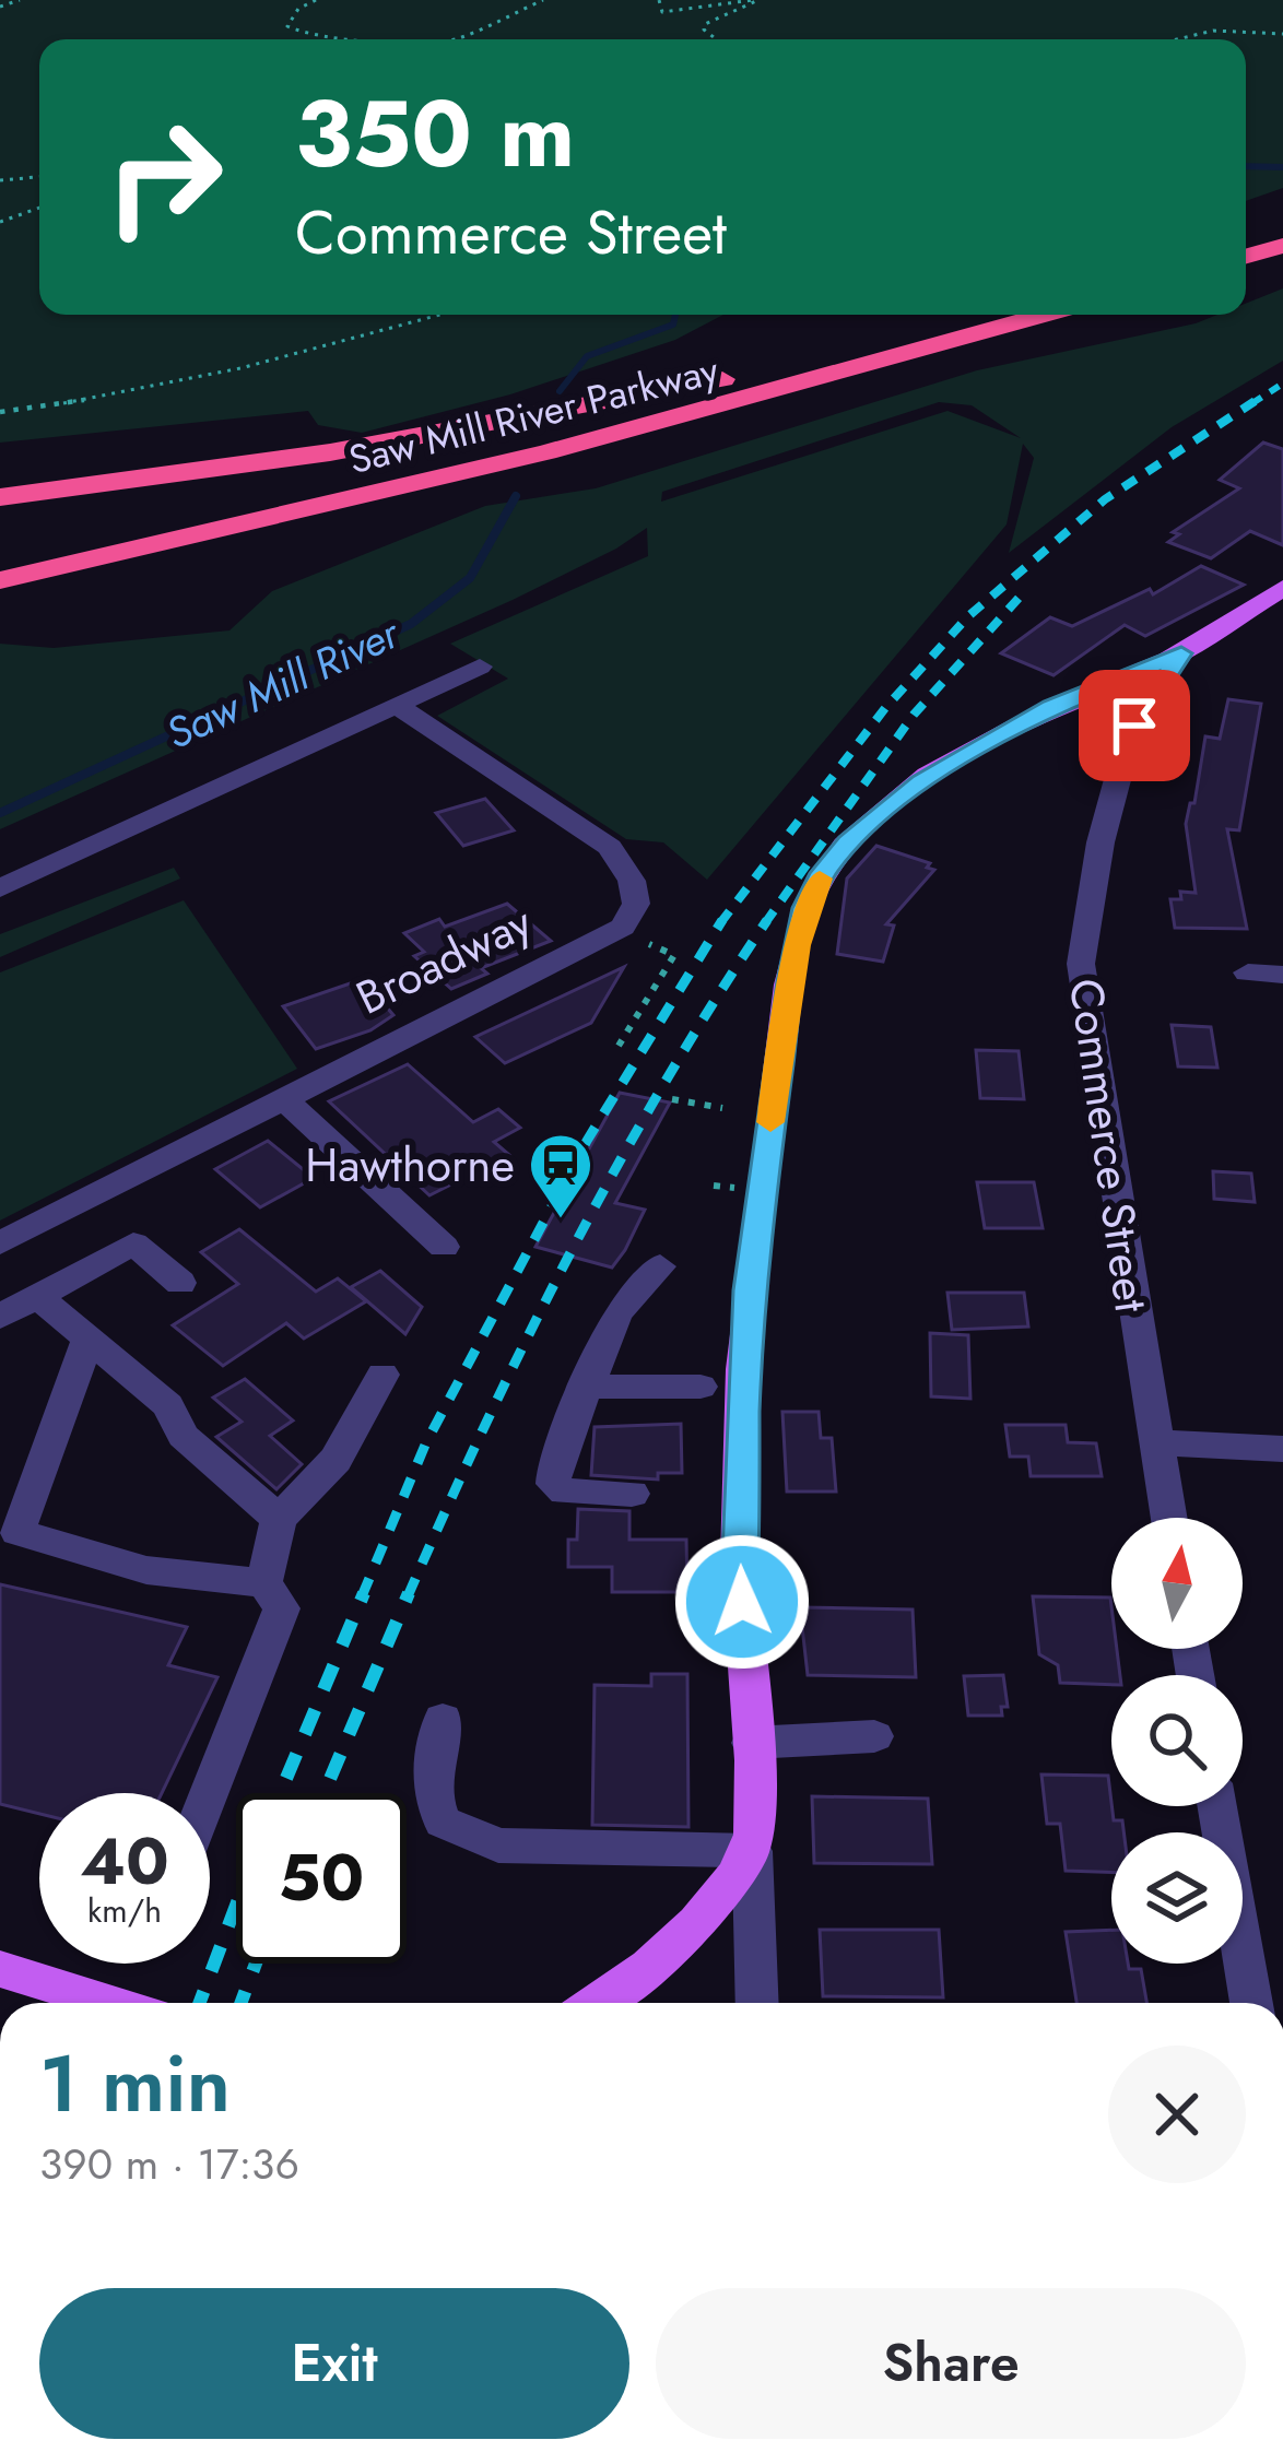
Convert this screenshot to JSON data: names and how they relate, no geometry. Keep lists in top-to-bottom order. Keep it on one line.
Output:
{"streets":{"highway":["Saw Mill River Parkway"],"main road":["Commerce Street"],"street":["Broadway"]},"water":["Saw Mill River"],"places":{"station":["Hawthorne"]},"north":"top","page":{"turn":["350 m","Commerce Street"],"speed":"40 km/h","limit":"50","heading":["1 min","390 m · 17:36"],"buttons":["Exit","Share"]}}
